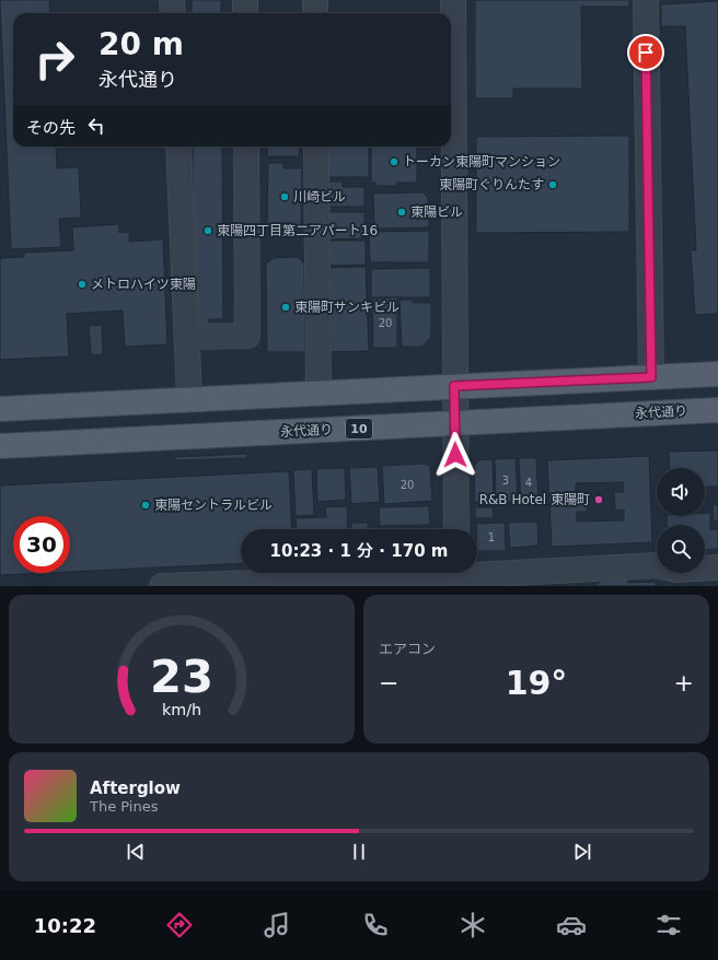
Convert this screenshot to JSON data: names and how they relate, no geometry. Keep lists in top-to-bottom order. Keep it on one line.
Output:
{"streets":{"main road":["永代通り","10"]},"places":["トーカン東陽町マンション","東陽町ぐりんたす","川崎ビル","東陽ビル","東陽四丁目第二アパート16","メトロハイツ東陽","東陽町サンキビル","R&B Hotel 東陽町","東陽セントラルビル"],"house_numbers":["20","3","4","20","1"],"page":{"turn":["20 m","永代通り"],"then":"その先","limit":"30","trip":"10:23 · 1 分 · 170 m","tile":"エアコン","heat":["−","19°","+"],"song":["Afterglow","The Pines"],"tabs":"10:22","gauge":["23","km/h"]}}
